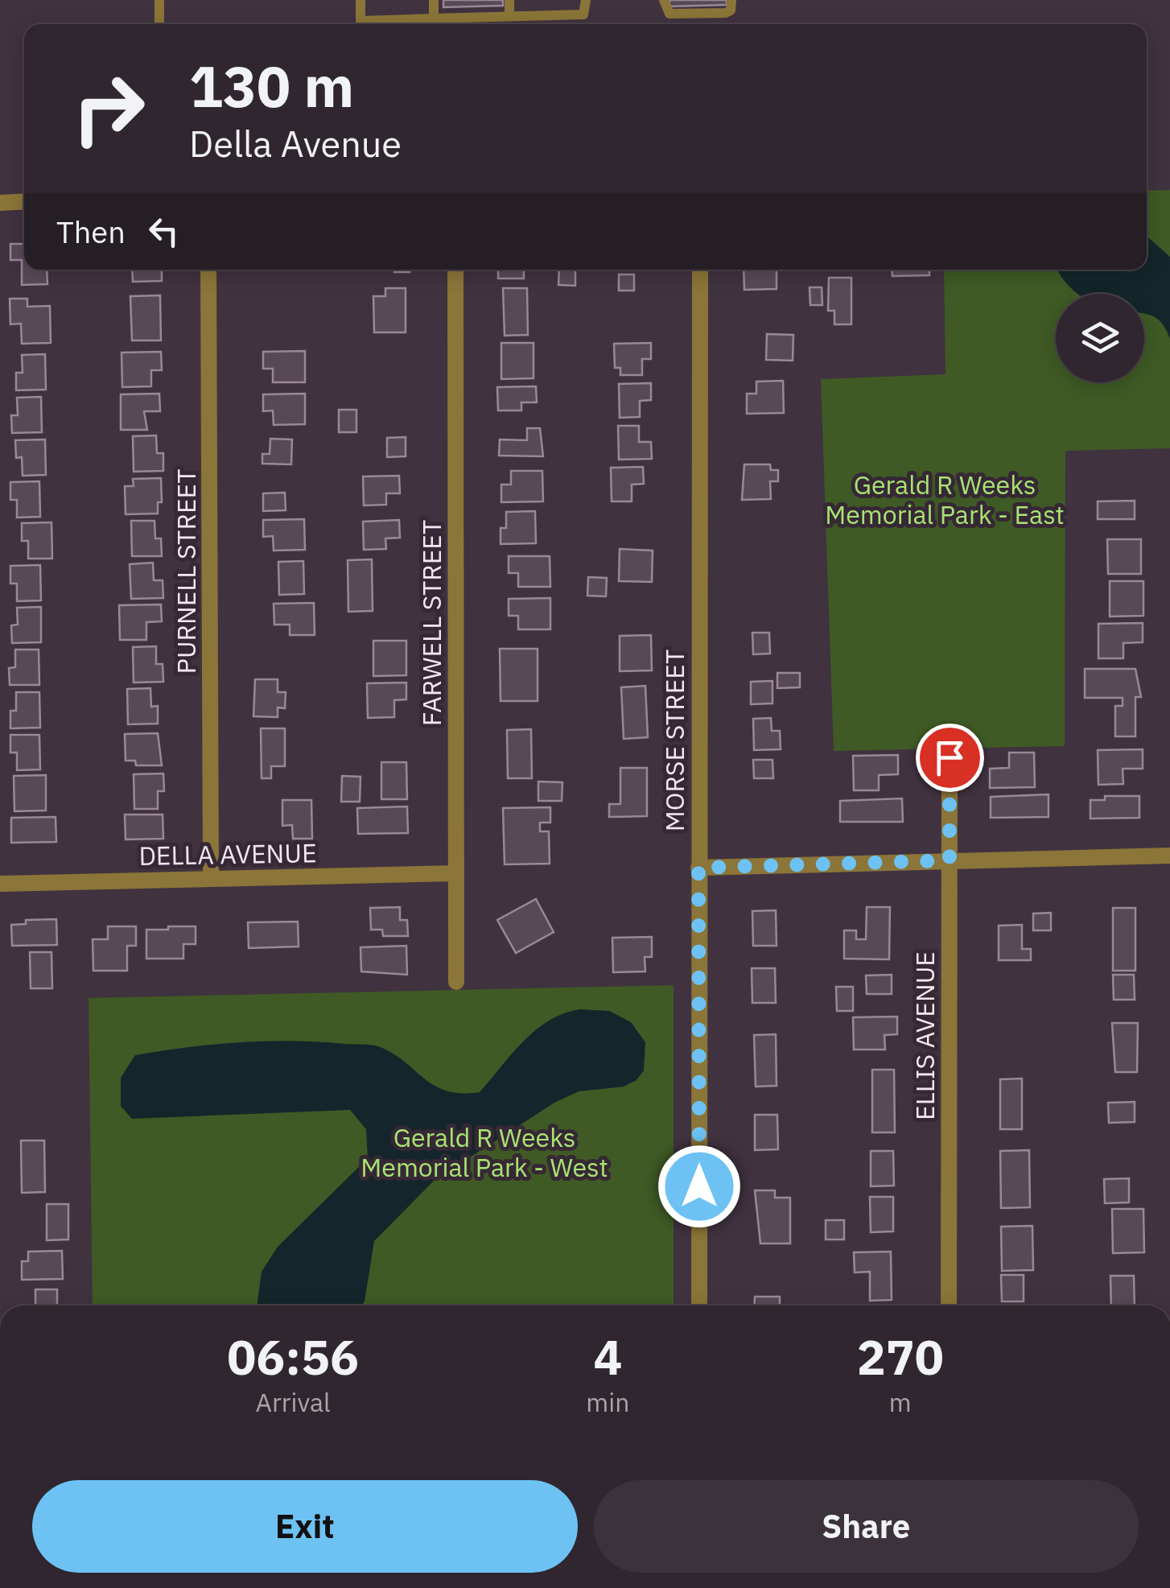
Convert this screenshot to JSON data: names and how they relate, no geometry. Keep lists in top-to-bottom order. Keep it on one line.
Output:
{"streets":{"street":["PURNELL STREET","FARWELL STREET","MORSE STREET","DELLA AVENUE","ELLIS AVENUE"]},"crossings":[["PURNELL STREET","DELLA AVENUE"],["FARWELL STREET","DELLA AVENUE"]],"parks":["Gerald R Weeks Memorial Park - East","Gerald R Weeks Memorial Park - West"],"page":{"turn":["130 m","Della Avenue"],"then":"Then","eta":["06:56","Arrival","4","min","270","m"],"buttons":["Exit","Share"]}}
